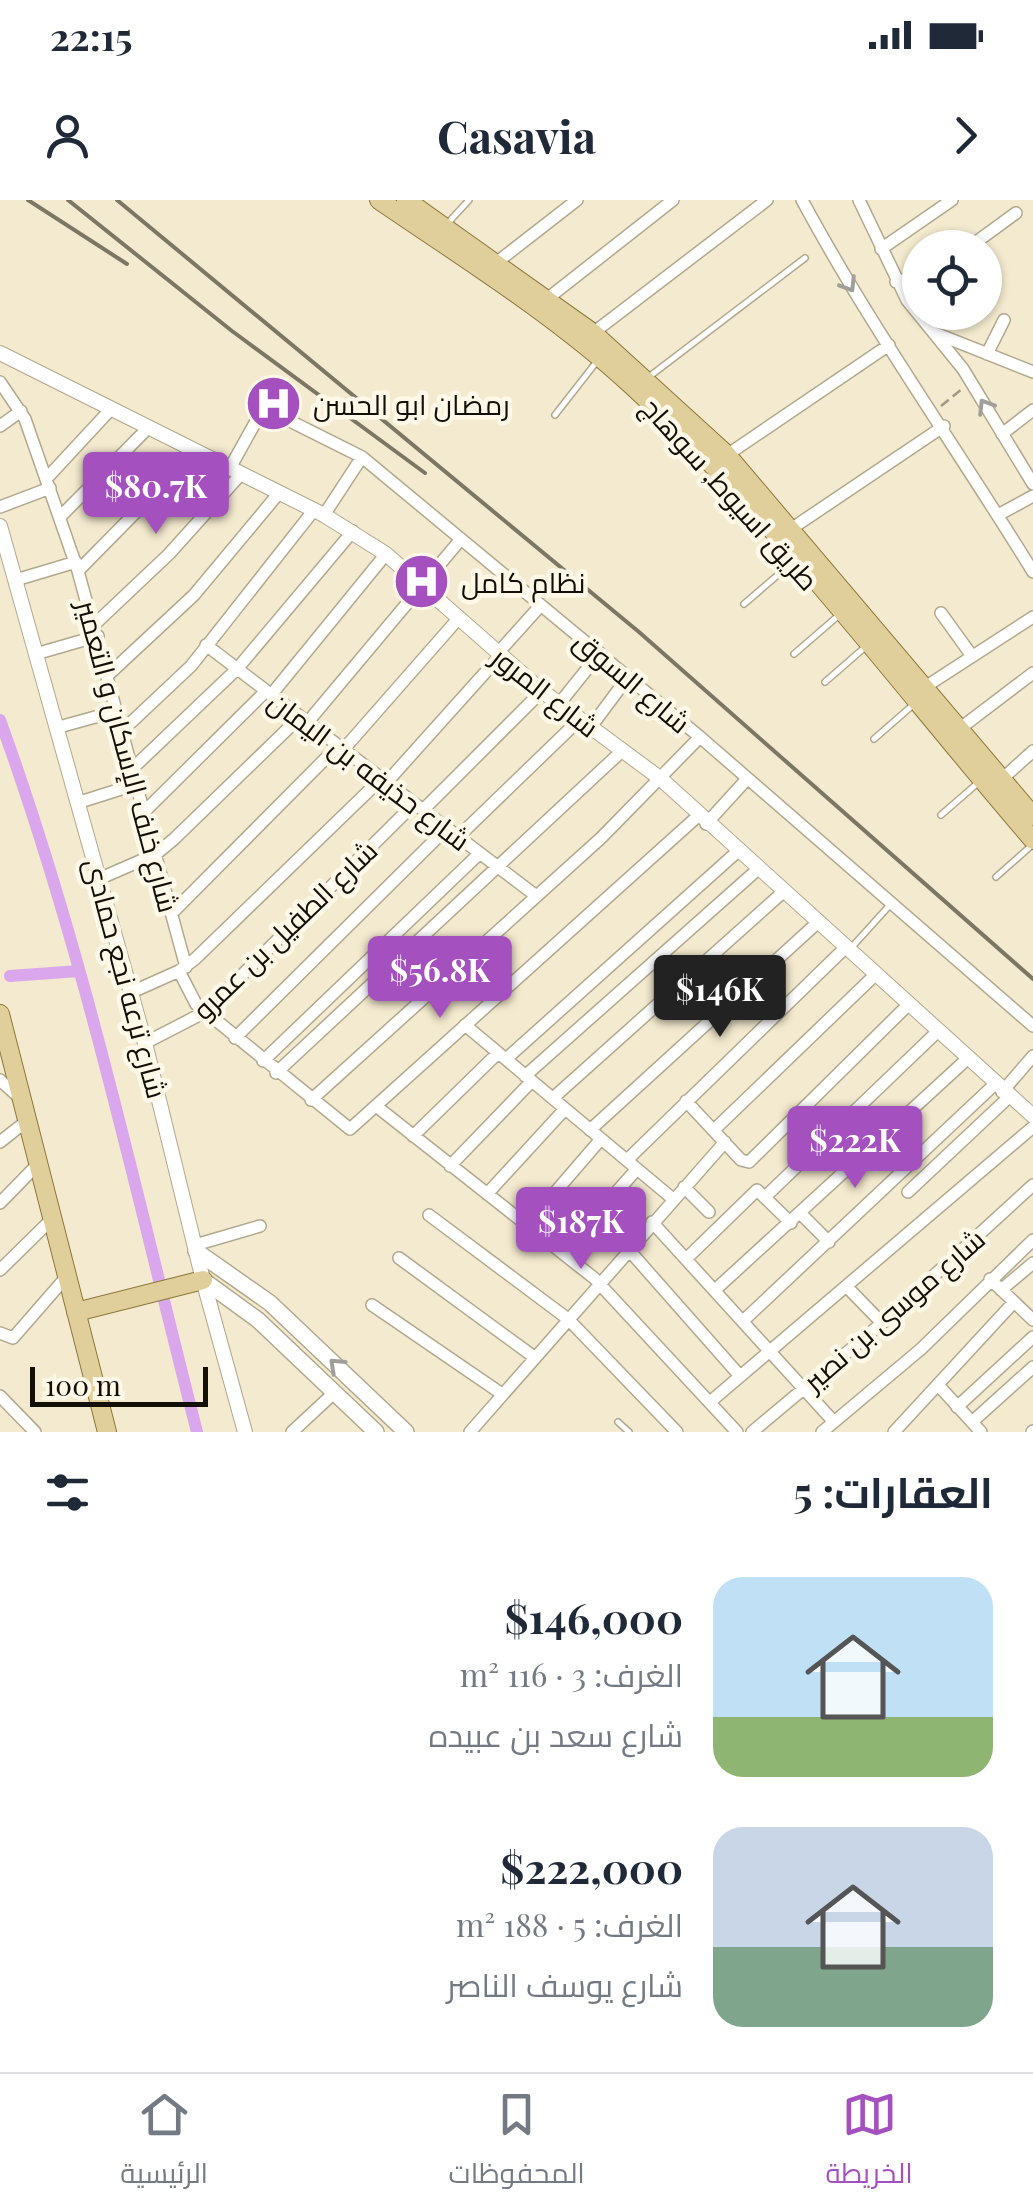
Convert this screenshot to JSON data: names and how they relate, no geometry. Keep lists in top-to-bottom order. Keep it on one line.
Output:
{"streets":{"main road":["طريق اسيوط, سوهاج"],"street":["شارع السوق","شارع المرور","شارع خلف الإسكان و التعمير","شارع حذيفه بن اليمان","شارع الطفيل بن عمرو","شارع ترعه نجع حمادى","شارع موسى بن نصير"]},"crossings":[["شارع السوق","شارع المرور"],["شارع المرور","شارع الطفيل بن عمرو"],["شارع خلف الإسكان و التعمير","شارع الطفيل بن عمرو"],["شارع حذيفه بن اليمان","شارع الطفيل بن عمرو"],["شارع الطفيل بن عمرو","شارع ترعه نجع حمادى"]],"places":{"hospital":["رمضان ابو الحسن","نظام كامل"]},"scale_bar":"100 m","page":{"status":"22:15","header":"Casavia","price":["$80.7K","$56.8K","$146K","$222K","$187K"],"scale":"100 m","heading":"العقارات: 5","list":[{"name":"$146,000","note":"الغرف: 3 · 116 m² · شارع سعد بن عبيده"},{"name":"$222,000","note":"الغرف: 5 · 188 m² · شارع يوسف الناصر"}],"tabs":["الخريطة","المحفوظات","الرئيسية"]}}
